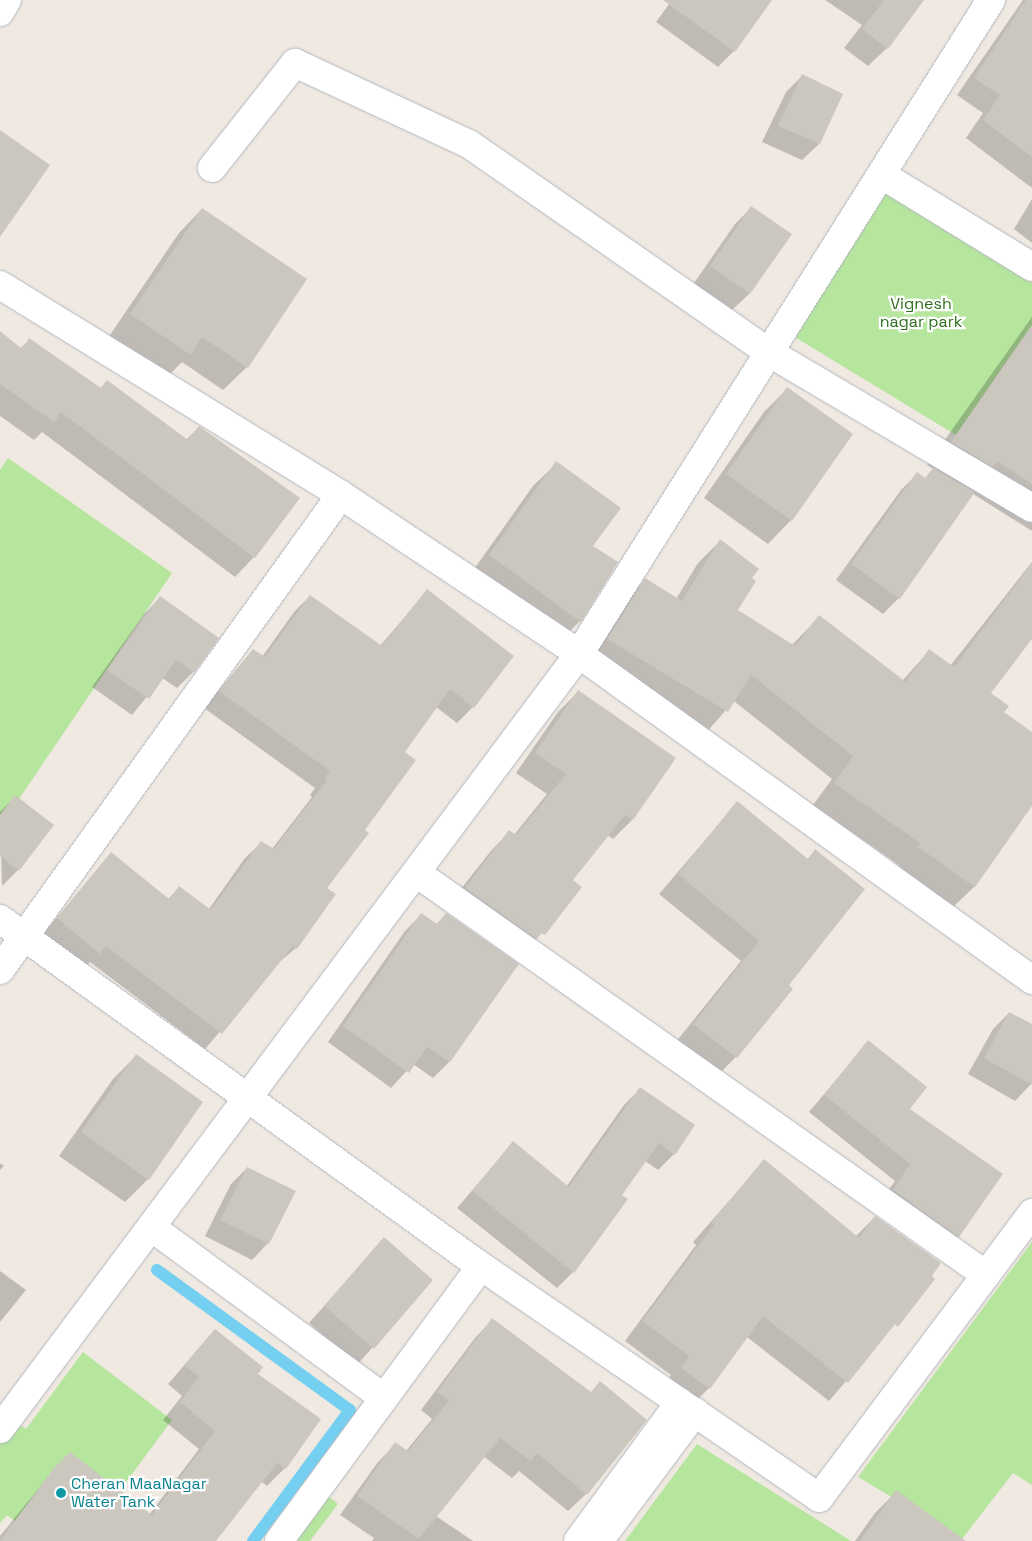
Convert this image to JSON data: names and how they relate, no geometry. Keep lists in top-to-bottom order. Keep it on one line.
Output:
{"parks":["Vignesh nagar park"],"places":["Cheran MaaNagar Water Tank"]}
